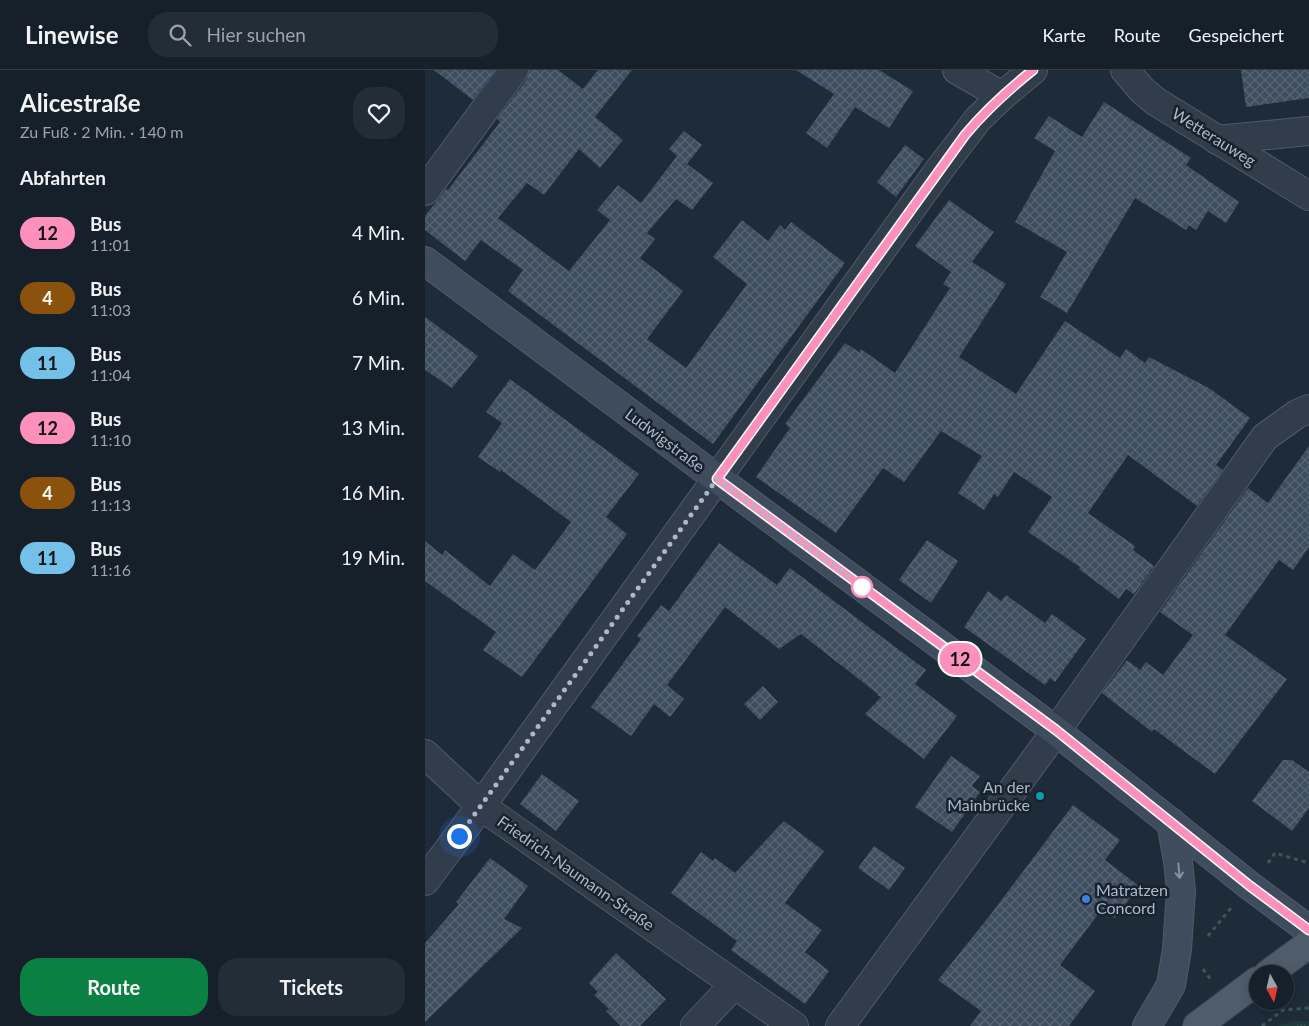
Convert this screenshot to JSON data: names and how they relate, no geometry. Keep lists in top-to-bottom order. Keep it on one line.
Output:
{"streets":{"main road":["Ludwigstraße"],"street":["Wetterauweg","Friedrich-Naumann-Straße"]},"places":["An der Mainbrücke","Matratzen Concord"],"lines":["bus line 12"],"north":"bottom","page":{"header":"Linewise","search":"Hier suchen","nav":["Karte","Route","Gespeichert"],"heading":[["Alicestraße","Zu Fuß · 2 Min. · 140 m"],"Abfahrten"],"on_map":"12","list":[{"mark":"12","name":"Bus","note":"11:01","value":"4 Min."},{"mark":"4","name":"Bus","note":"11:03","value":"6 Min."},{"mark":"11","name":"Bus","note":"11:04","value":"7 Min."},{"mark":"12","name":"Bus","note":"11:10","value":"13 Min."},{"mark":"4","name":"Bus","note":"11:13","value":"16 Min."},{"mark":"11","name":"Bus","note":"11:16","value":"19 Min."}],"buttons":["Route","Tickets"]}}
